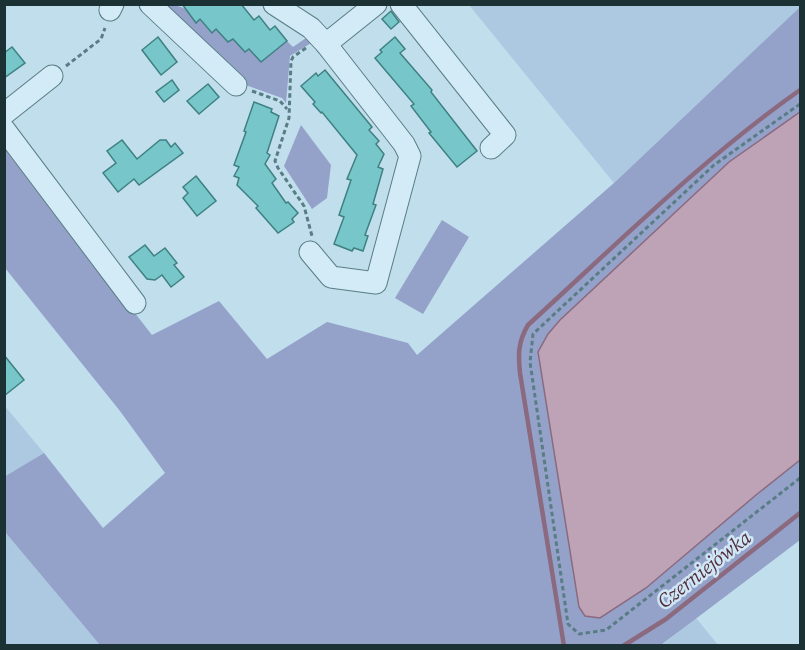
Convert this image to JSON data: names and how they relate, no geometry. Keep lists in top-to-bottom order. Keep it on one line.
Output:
{"water":["Czerniejówka"]}
